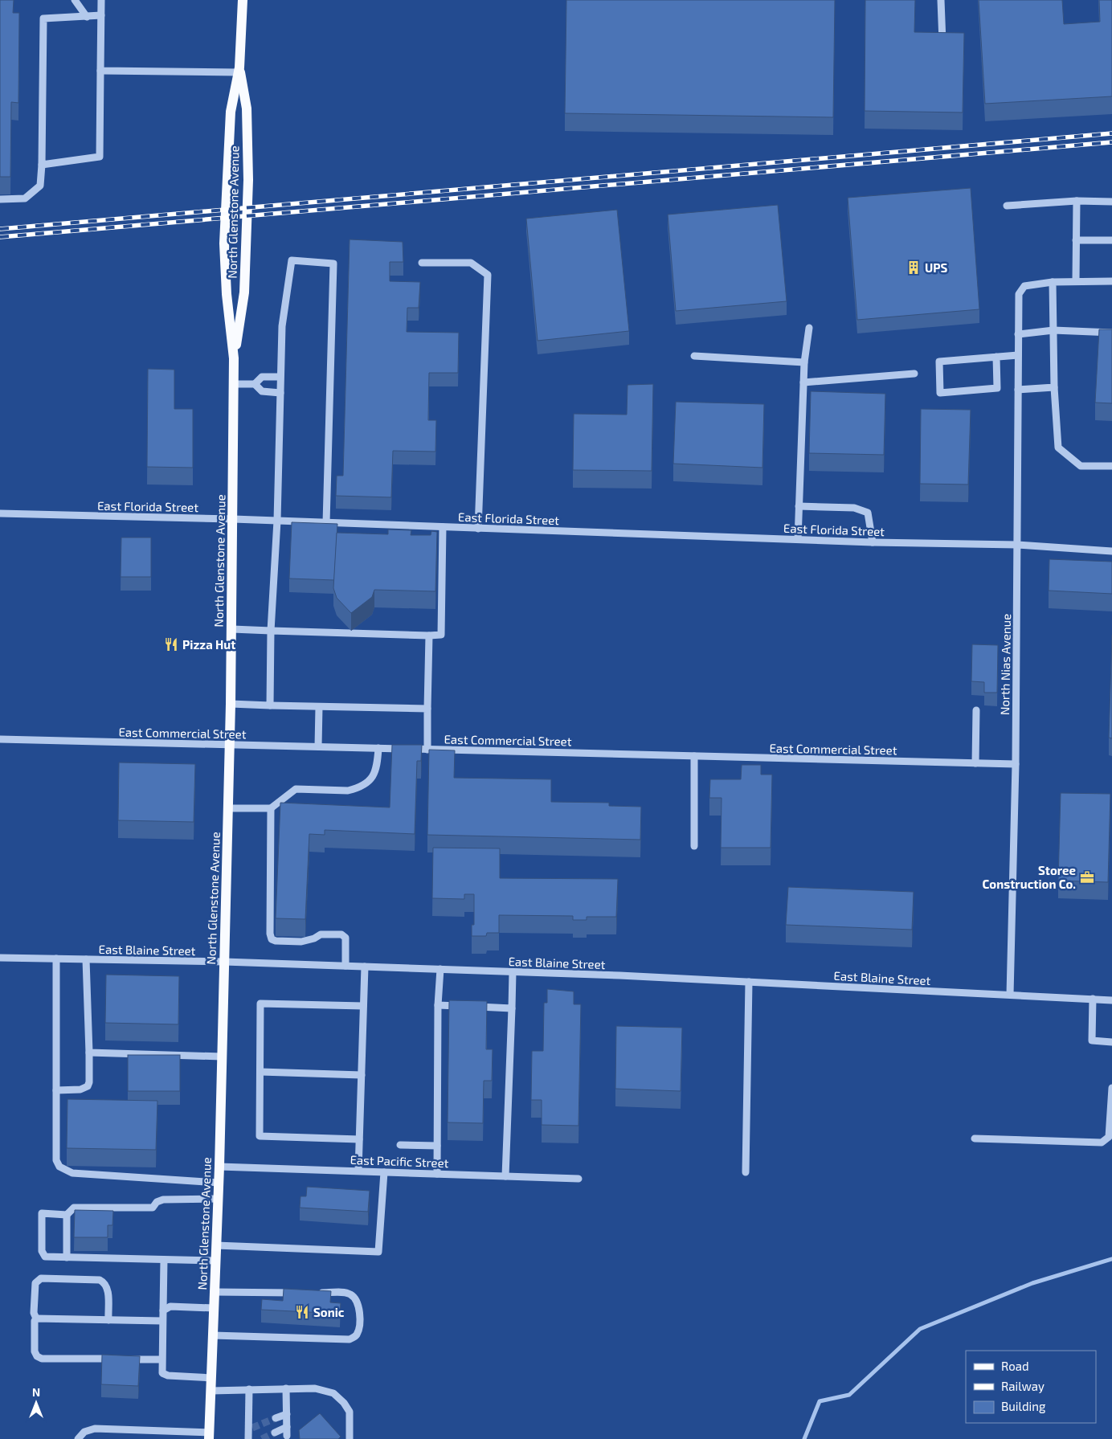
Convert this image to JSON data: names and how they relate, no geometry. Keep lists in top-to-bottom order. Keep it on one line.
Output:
{"streets":{"main road":["North Glenstone Avenue"],"street":["East Florida Street","North Nias Avenue","East Commercial Street","East Blaine Street","East Pacific Street"]},"crossings":[["North Glenstone Avenue","East Florida Street"],["North Glenstone Avenue","East Commercial Street"],["North Glenstone Avenue","East Blaine Street"],["North Glenstone Avenue","East Pacific Street"],["East Florida Street","North Nias Avenue"],["North Nias Avenue","East Commercial Street"],["North Nias Avenue","East Blaine Street"]],"places":{"building":["UPS"],"restaurant":["Pizza Hut","Sonic"],"office":["Storee Construction Co."]},"legend":["Road","Railway","Building"],"north":"top"}
